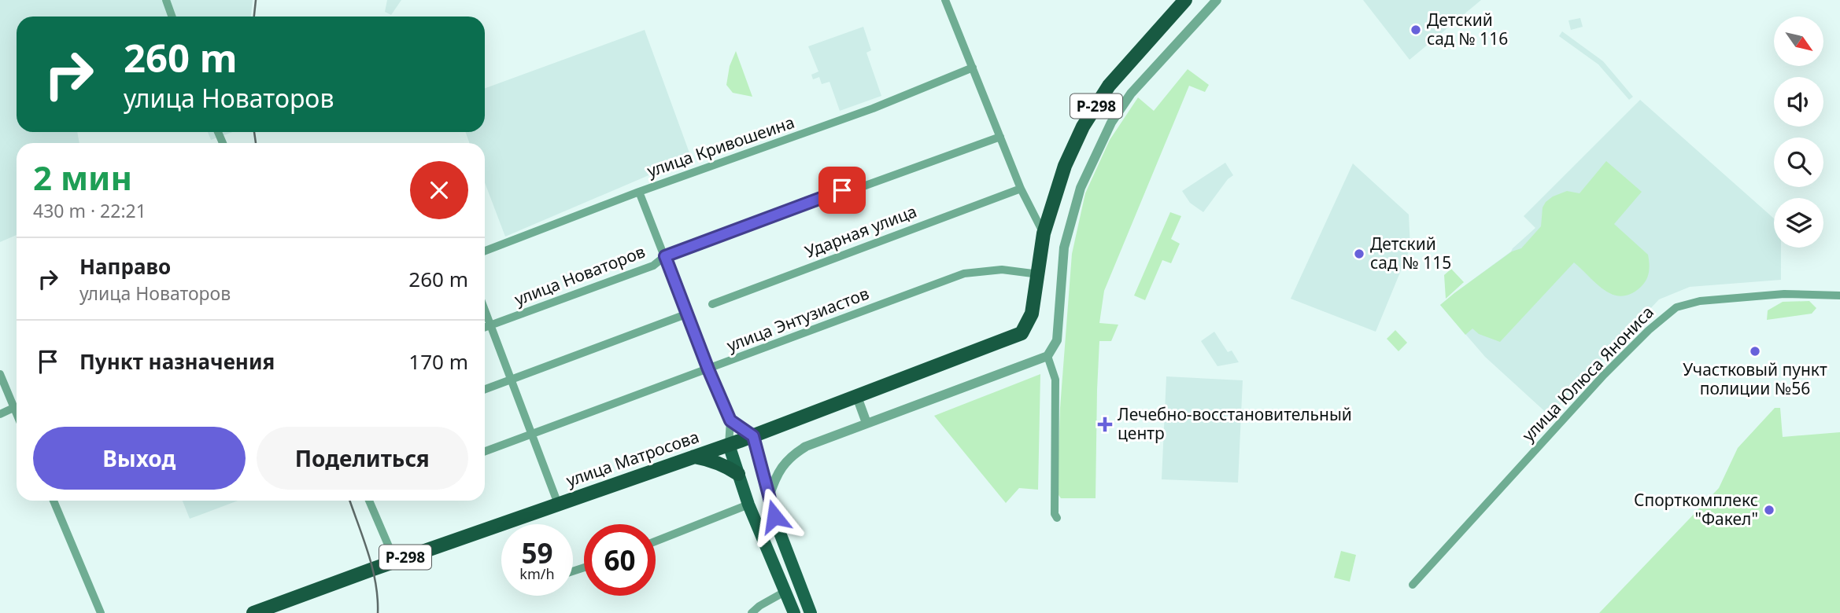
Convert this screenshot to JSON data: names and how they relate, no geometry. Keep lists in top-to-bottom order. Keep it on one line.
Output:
{"streets":{"highway":["Р-298","улица Матросова"],"street":["улица Кривошеина","Ударная улица","улица Новаторов","улица Энтузиастов","улица Юлюса Янониса"]},"crossings":[["Р-298","улица Энтузиастов"],["Р-298","улица Матросова"],["улица Энтузиастов","улица Матросова"]],"places":{"other":["Детский сад № 116","Детский сад № 115","Участковый пункт полиции №56","Спорткомплекс \"Факел\""],"health":["Лечебно-восстановительный центр"]},"north":"bottom right","page":{"turn":["260 m","улица Новаторов"],"heading":["2 мин","430 m · 22:21"],"list":[{"name":"Направо","note":"улица Новаторов","value":"260 m"},{"name":"Пункт назначения","value":"170 m"}],"buttons":["Выход","Поделиться"],"speed":"59 km/h","limit":"60"}}
